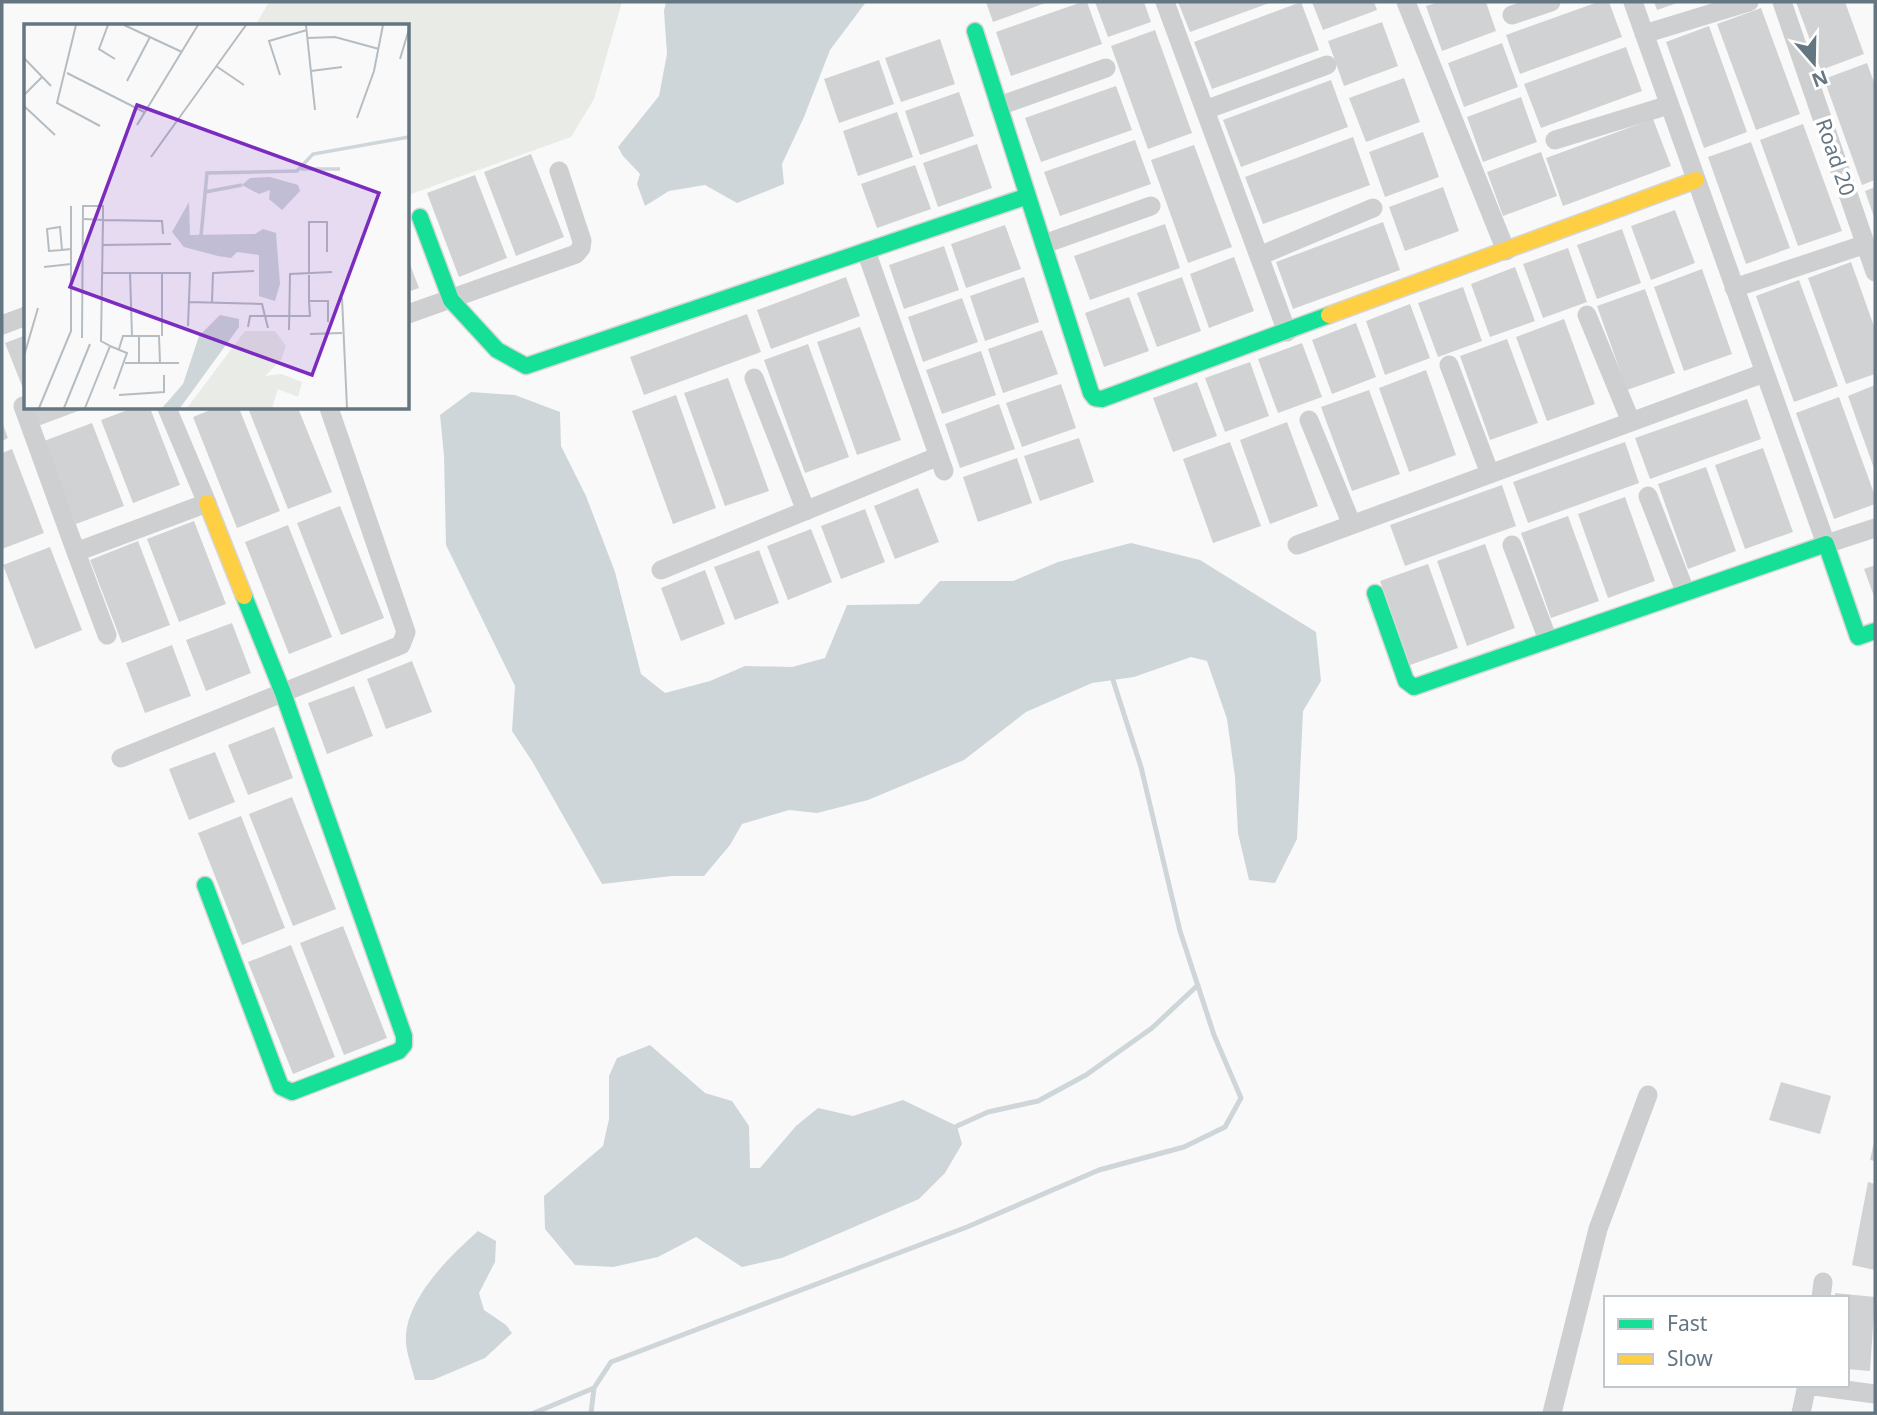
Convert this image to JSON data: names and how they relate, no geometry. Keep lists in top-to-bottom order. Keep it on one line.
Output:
{"streets":{"street":["Road 20"]},"legend":["Fast","Slow"],"north":"bottom"}
